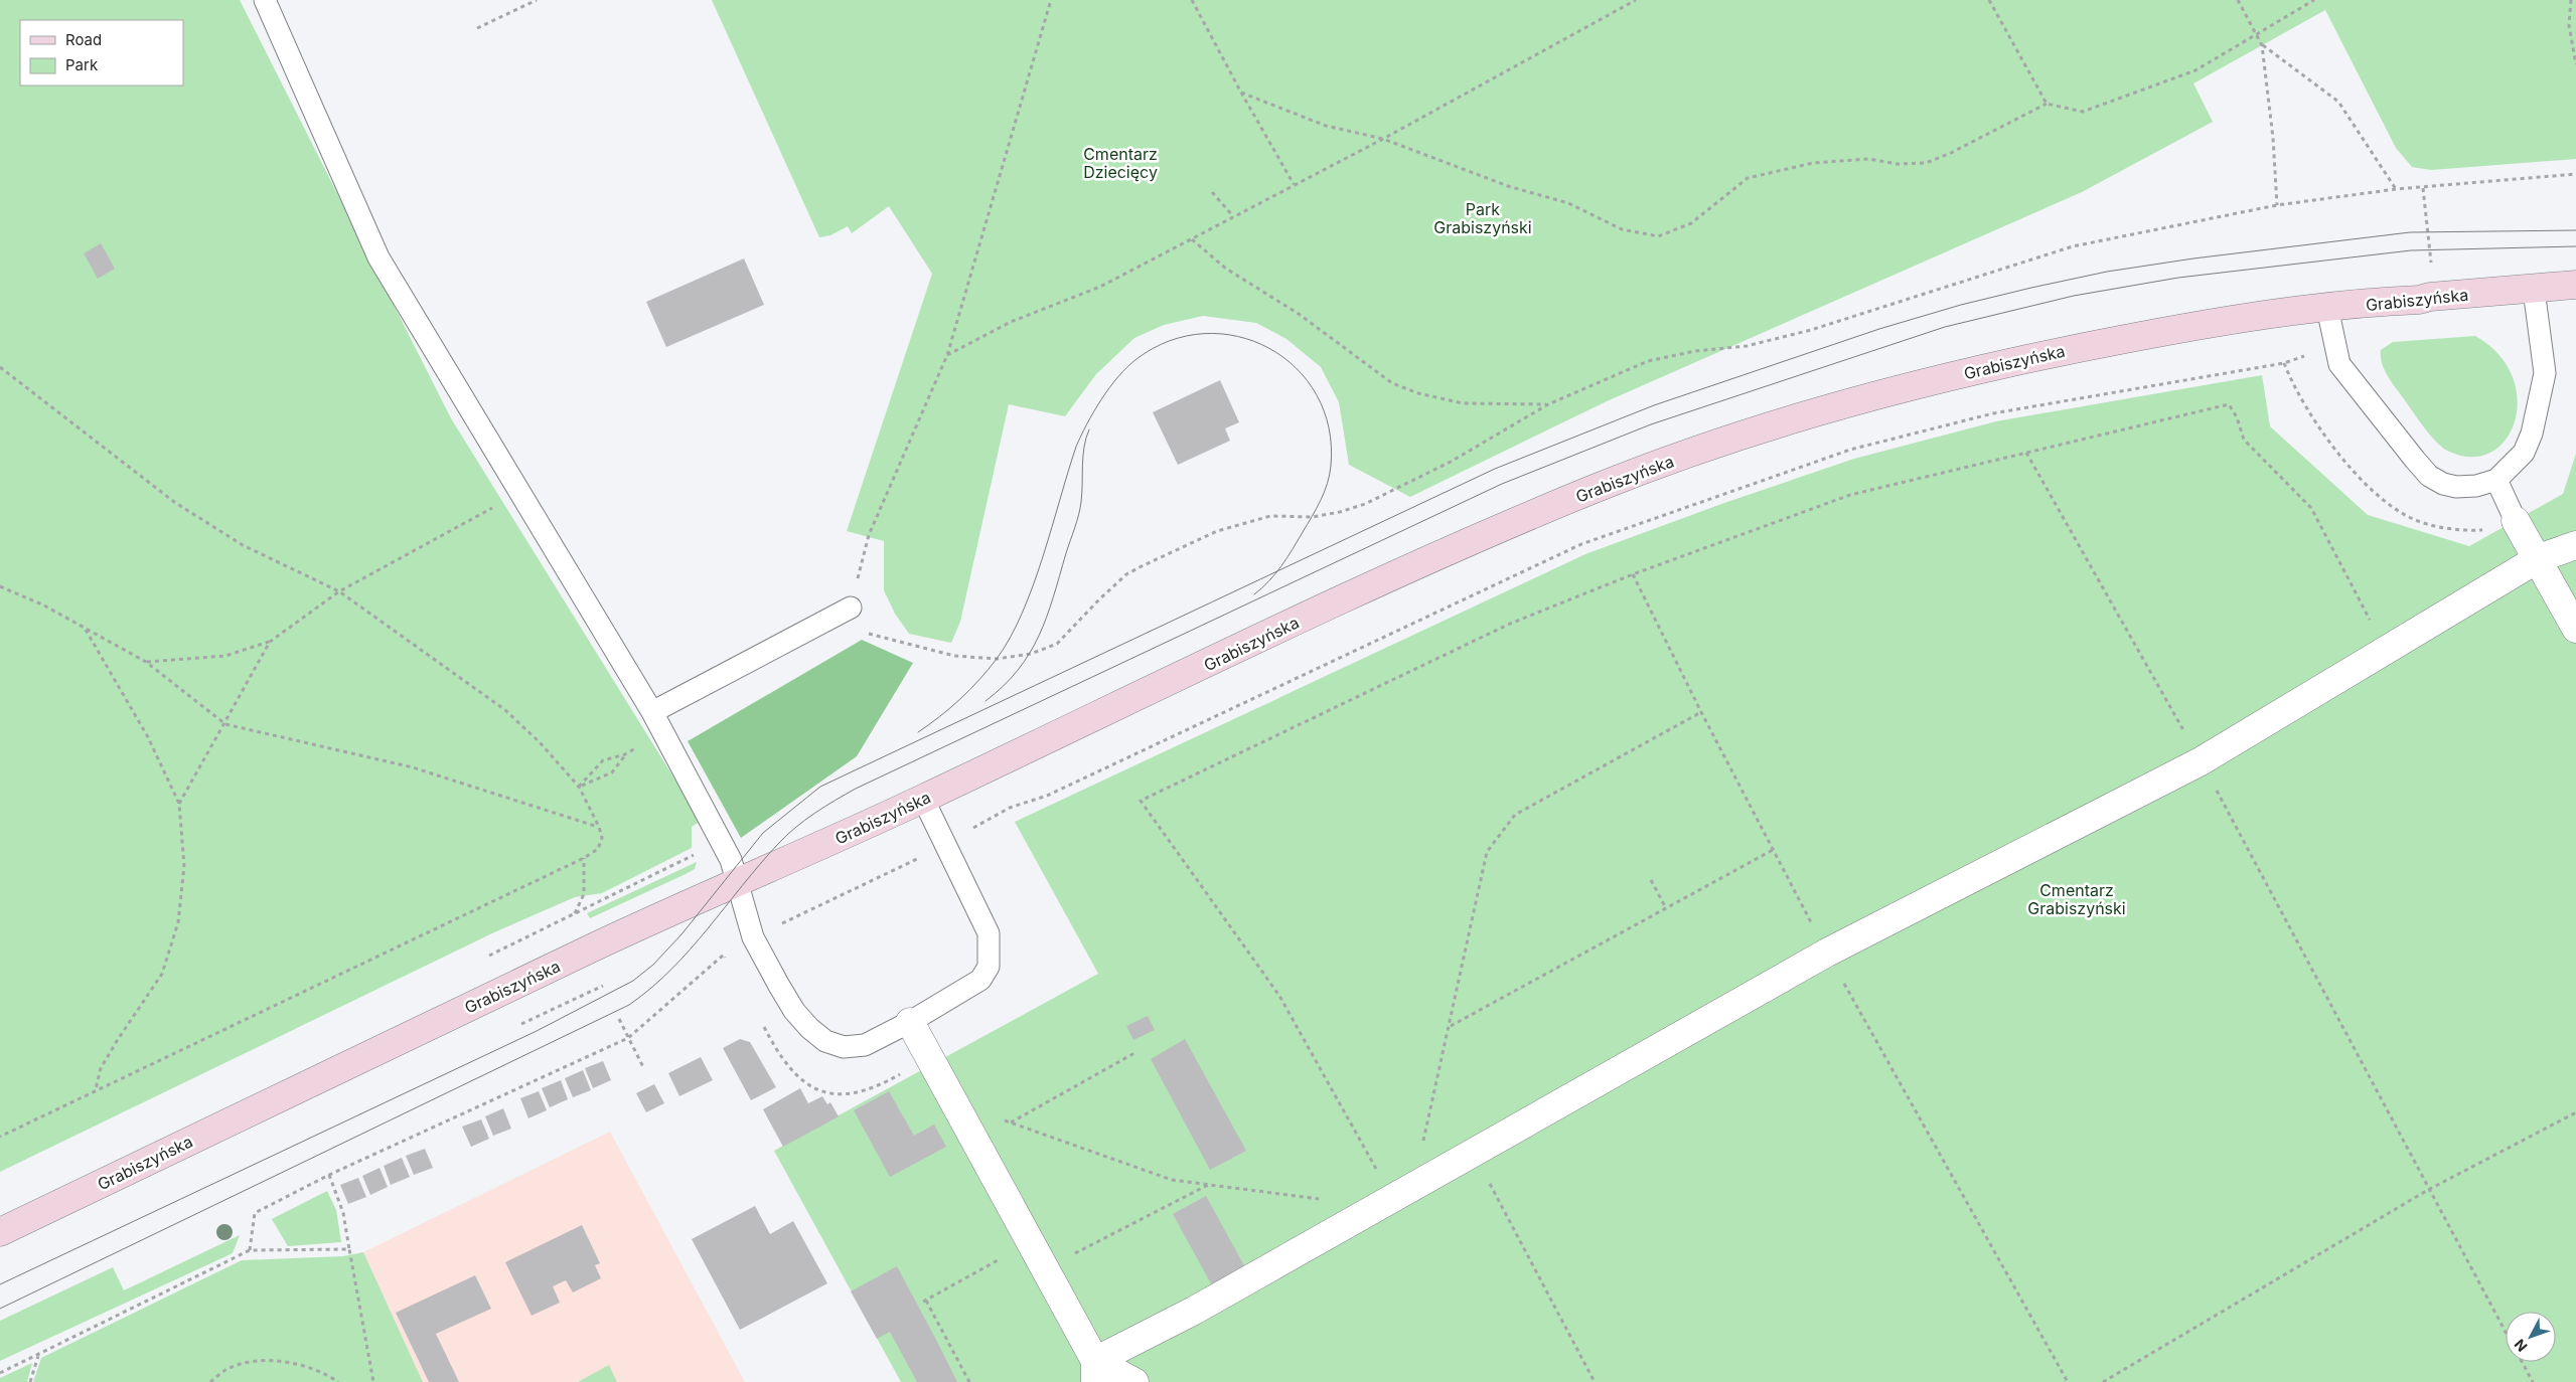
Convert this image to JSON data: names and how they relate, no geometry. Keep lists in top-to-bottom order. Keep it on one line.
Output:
{"streets":{"main road":["Grabiszyńska"]},"parks":["Cmentarz Dziecięcy","Park Grabiszyński","Cmentarz Grabiszyński"],"legend":["Road","Park"],"north":"bottom left"}
